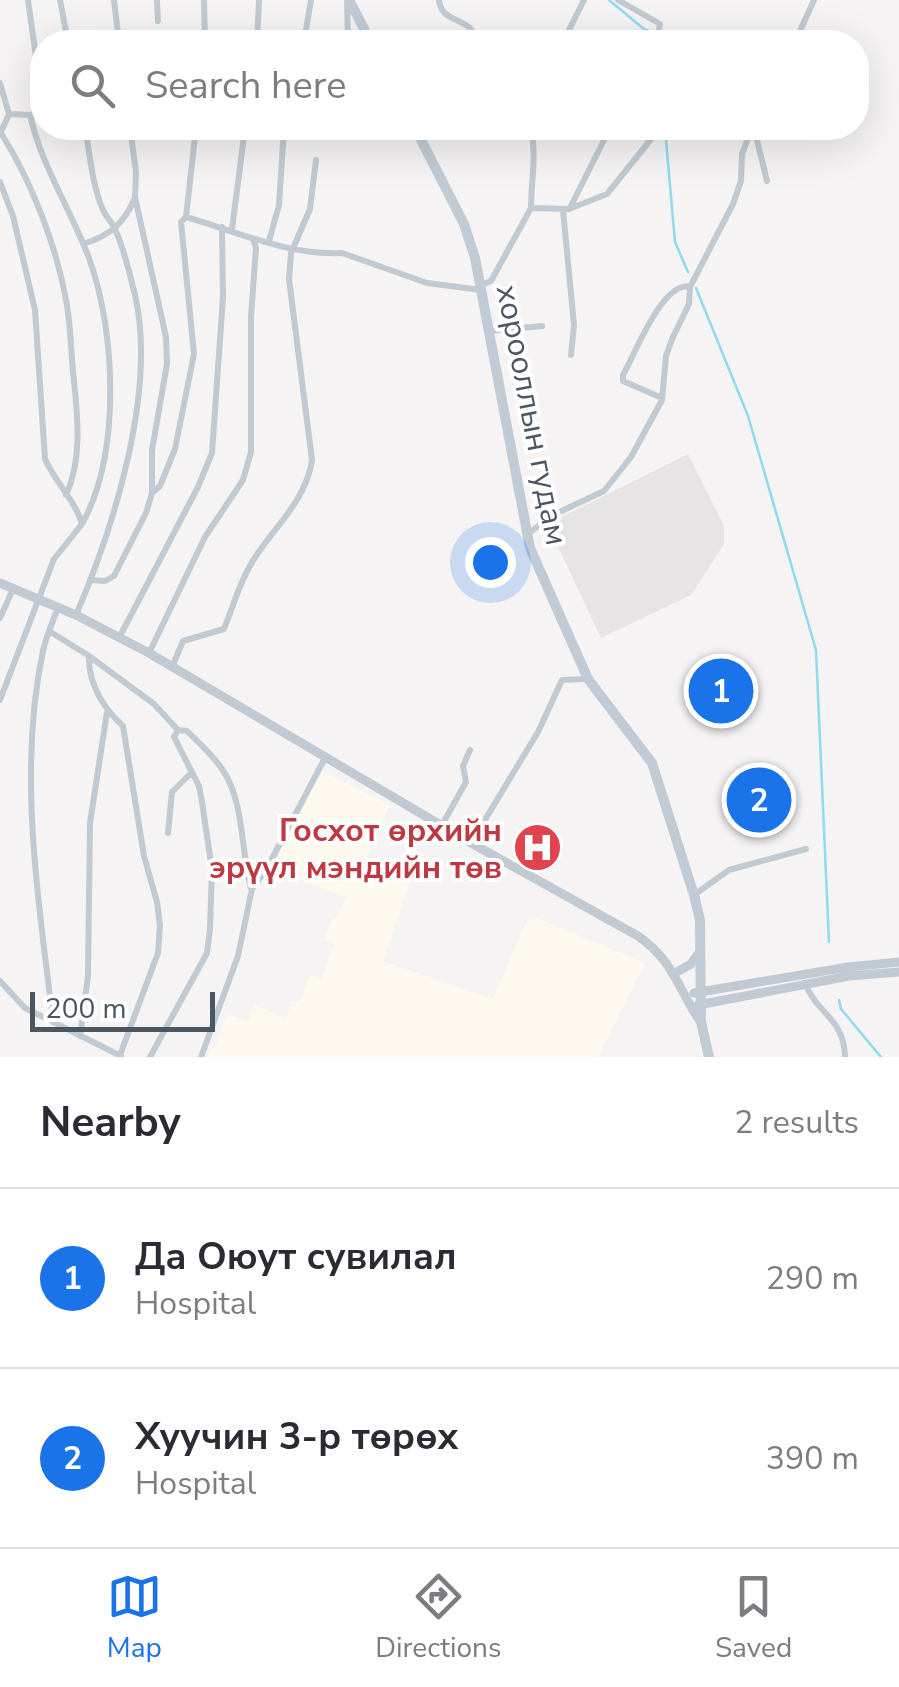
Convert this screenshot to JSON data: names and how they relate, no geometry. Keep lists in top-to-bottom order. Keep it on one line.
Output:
{"streets":{"main road":["хорооллын гудам"]},"places":{"hospital":["Госхот өрхийн эрүүл мэндийн төв"]},"scale_bar":"200 m","page":{"search":"Search here","pins":["1","2"],"scale":"200 m","heading":["Nearby","2 results"],"list":[{"mark":"1","name":"Да Оюут сувилал","note":"Hospital","value":"290 m"},{"mark":"2","name":"Хуучин 3-р төрөх","note":"Hospital","value":"390 m"}],"nav":["Map","Directions","Saved"]}}
